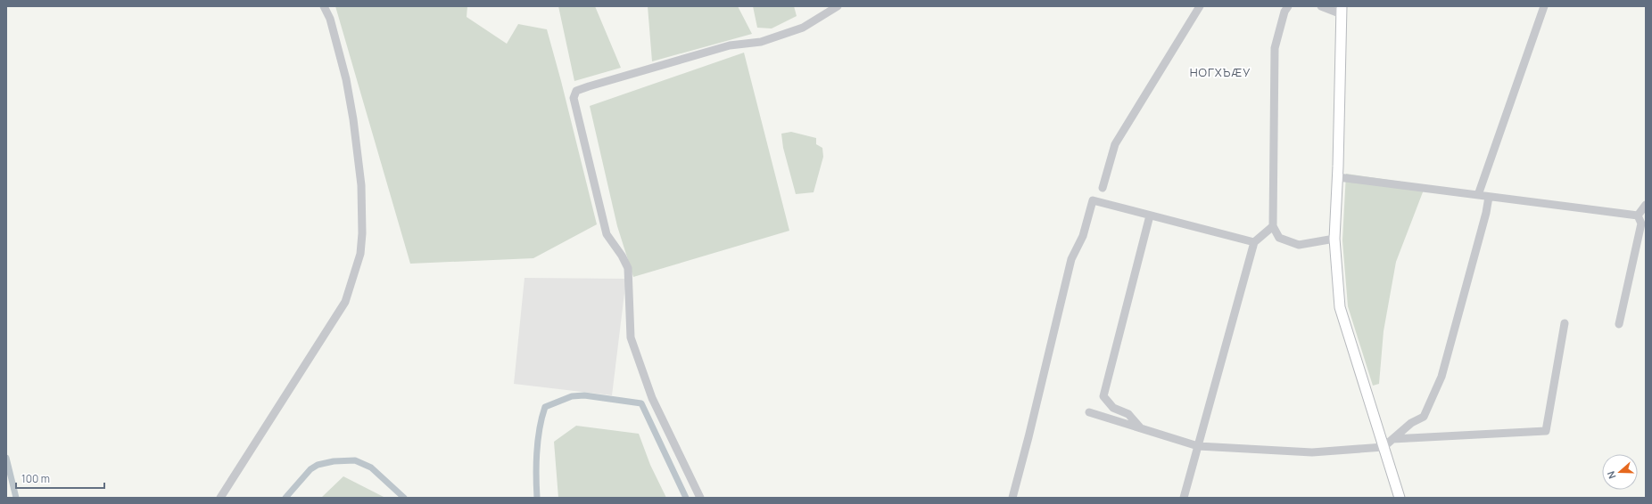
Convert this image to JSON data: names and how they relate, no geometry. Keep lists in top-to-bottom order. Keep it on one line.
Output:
{"districts":["НОГХЪÆУ"],"scale_bar":"100 m","north":"left"}
